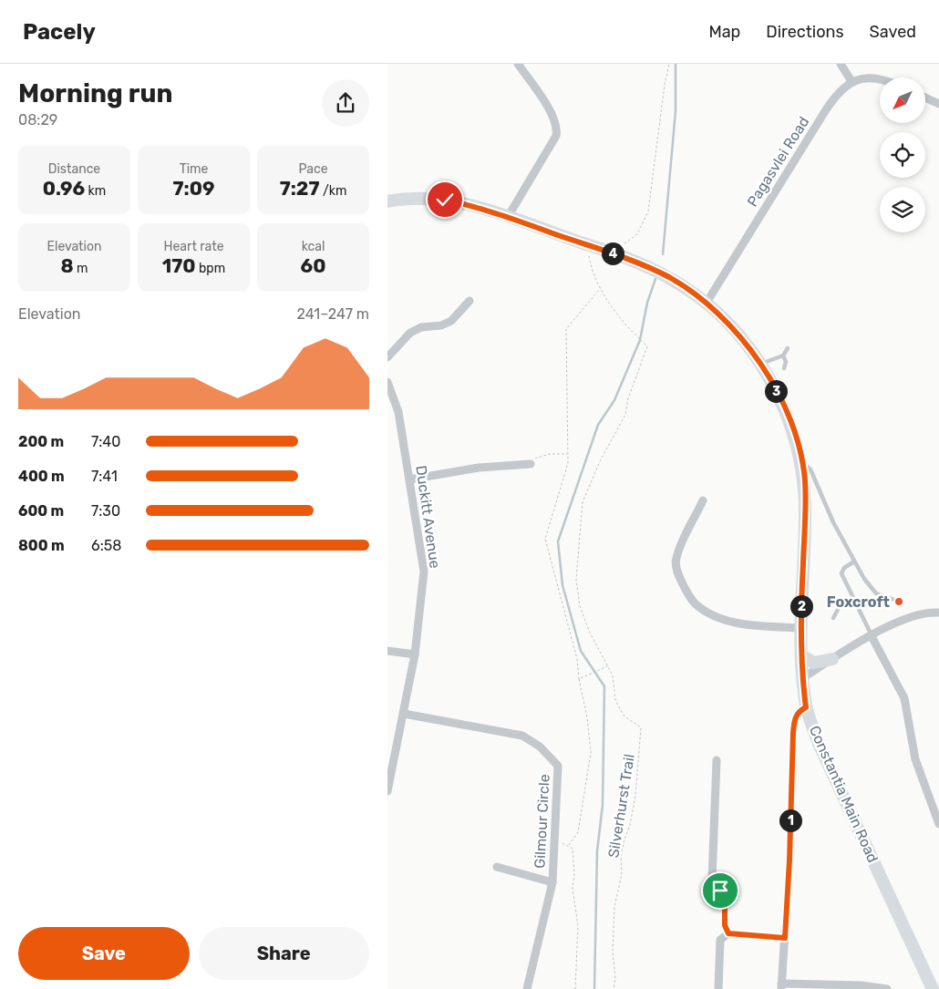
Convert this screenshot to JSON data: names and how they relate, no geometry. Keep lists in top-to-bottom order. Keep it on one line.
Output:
{"streets":{"main road":["Constantia Main Road"],"street":["Pagasvlei Road","Duckitt Avenue","Gilmour Circle"],"path":["Silverhurst Trail"]},"crossings":[["Pagasvlei Road","Constantia Main Road"],["Duckitt Avenue","Gilmour Circle"]],"places":["Foxcroft"],"north":"bottom left","page":{"header":"Pacely","nav":["Map","Directions","Saved"],"heading":["Morning run","08:29"],"stats":[["Distance","0.96 km"],["Time","7:09"],["Pace","7:27 /km"],["Elevation","8 m"],["Heart rate","170 bpm"],["kcal","60"]],"pins":["4","3","2","1"],"chart":["Elevation","241–247 m"],"list":[{"name":"200 m","note":"7:40"},{"name":"400 m","note":"7:41"},{"name":"600 m","note":"7:30"},{"name":"800 m","note":"6:58"}],"buttons":["Save","Share"]}}
